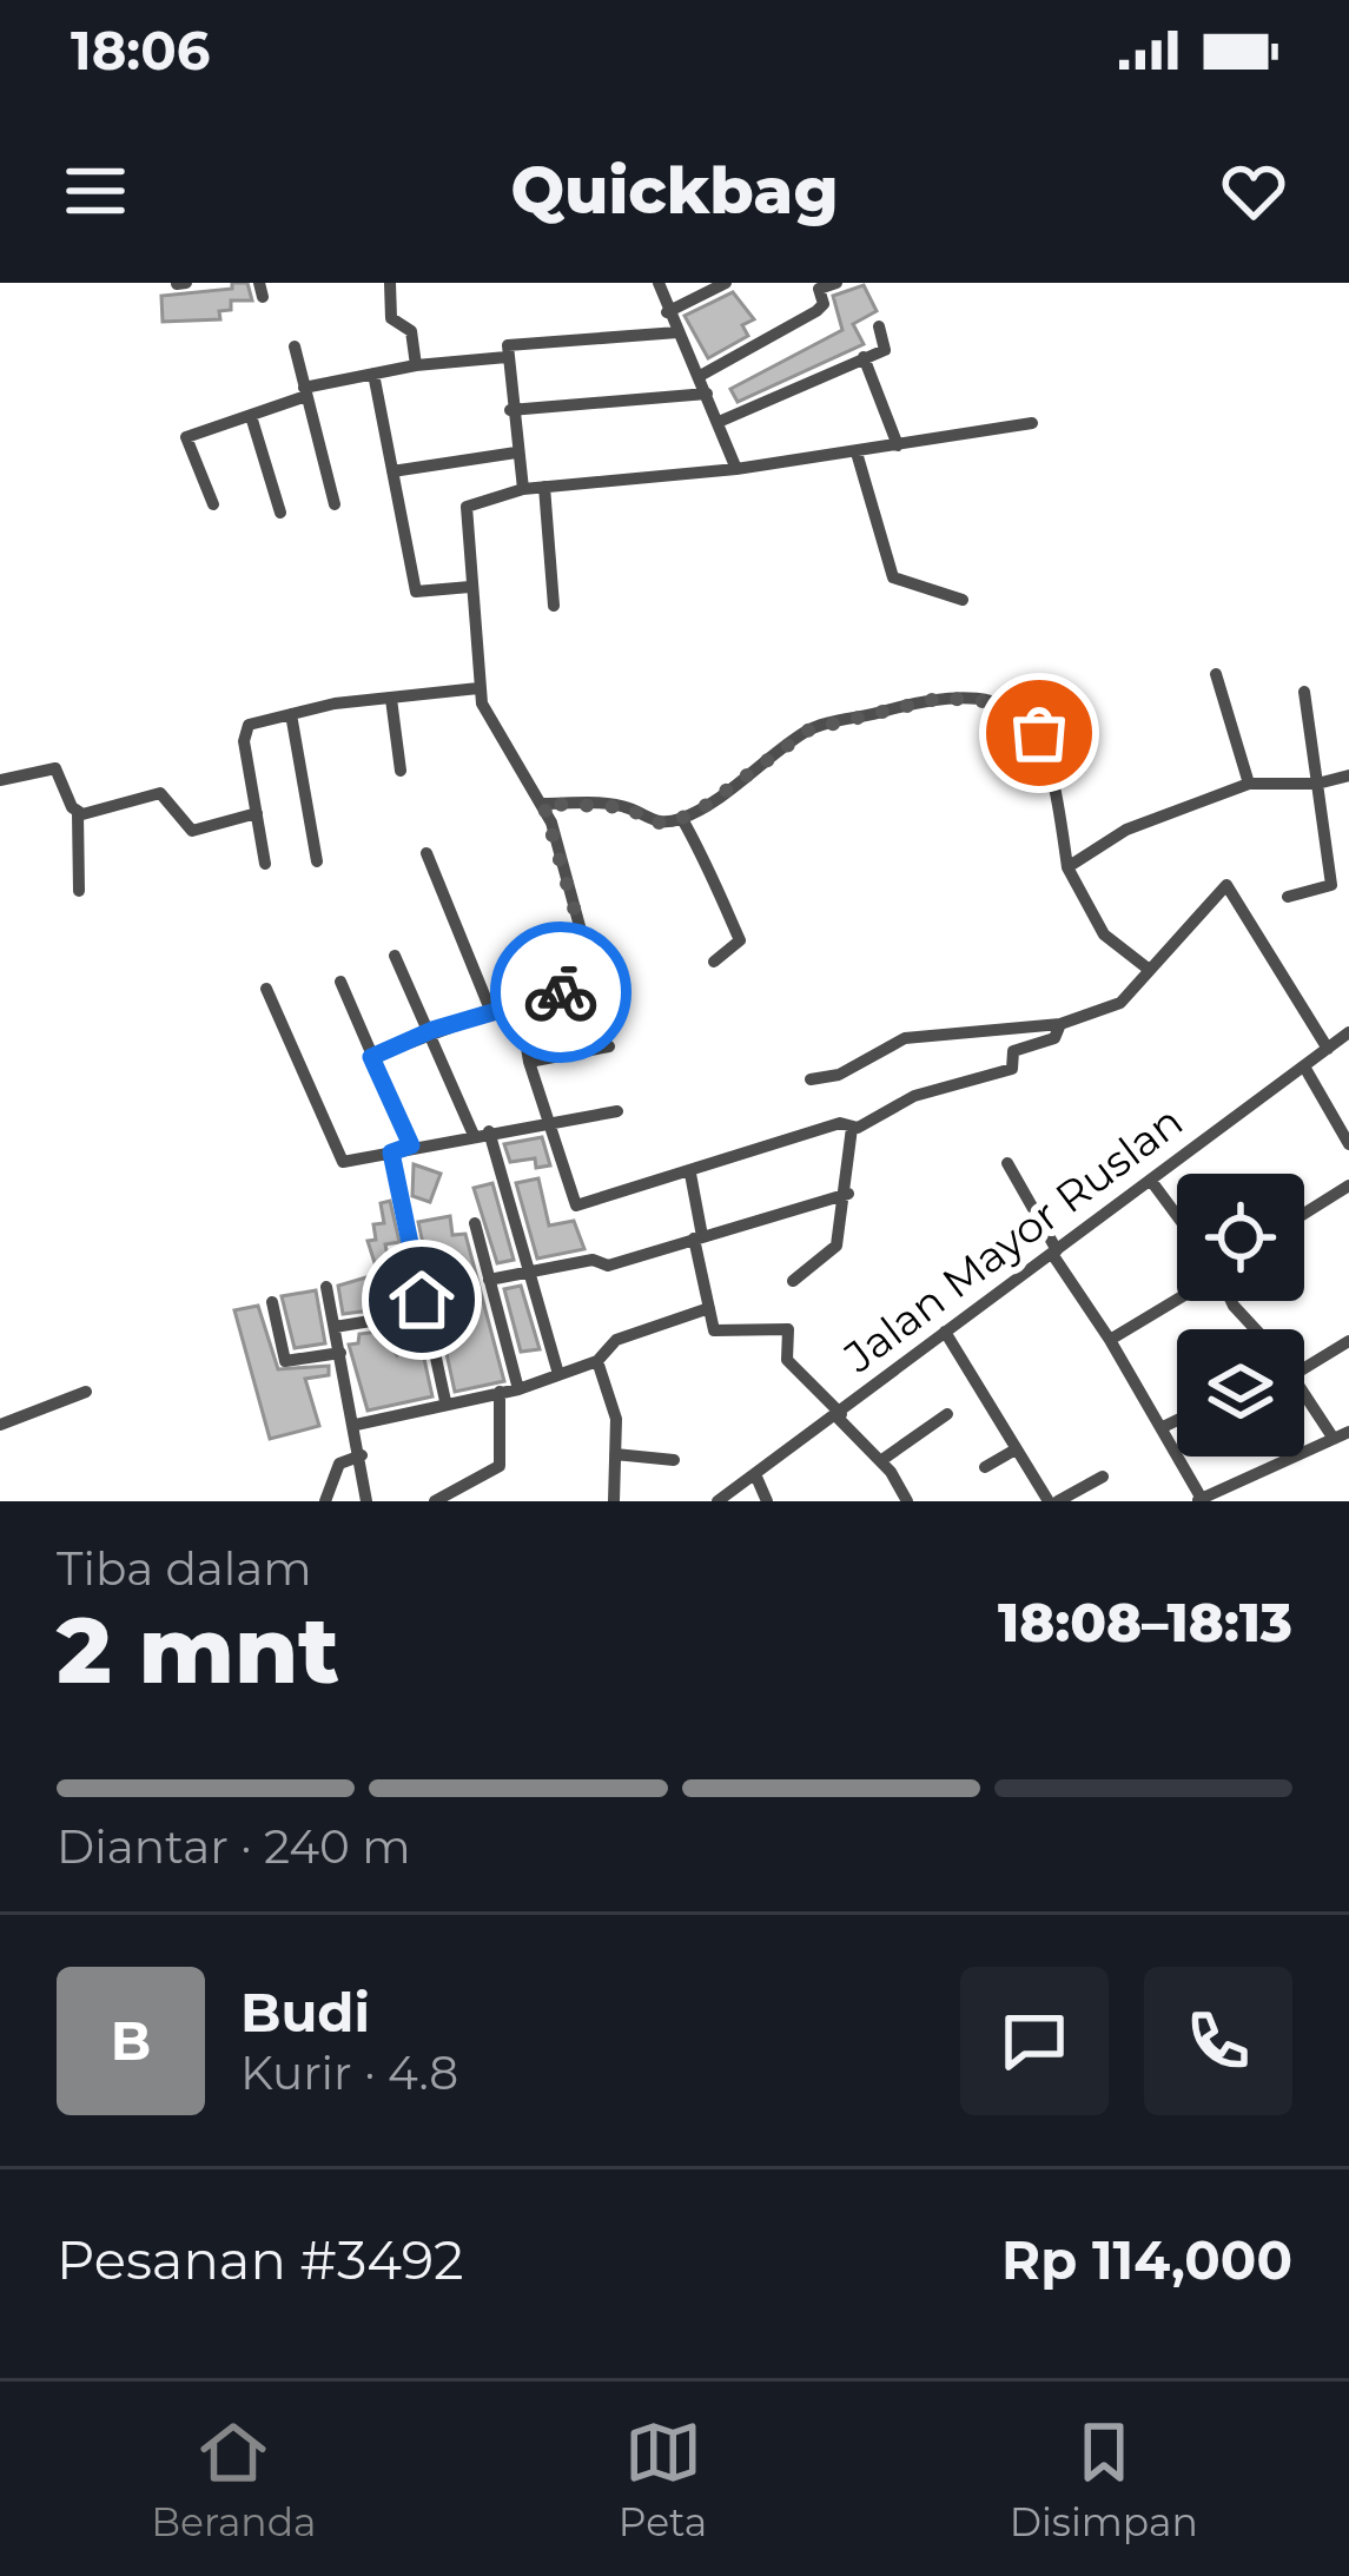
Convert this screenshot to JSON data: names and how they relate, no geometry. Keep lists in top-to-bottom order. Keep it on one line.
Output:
{"streets":{"street":["Jalan Mayor Ruslan"]},"page":{"status":"18:06","header":"Quickbag","heading":["2 mnt","Tiba dalam","18:08–18:13"],"panel":["Budi","Kurir · 4.8","Pesanan #3492","Rp 114,000"],"bar":"Diantar · 240 m","round":"B","tabs":["Beranda","Peta","Disimpan"]}}
